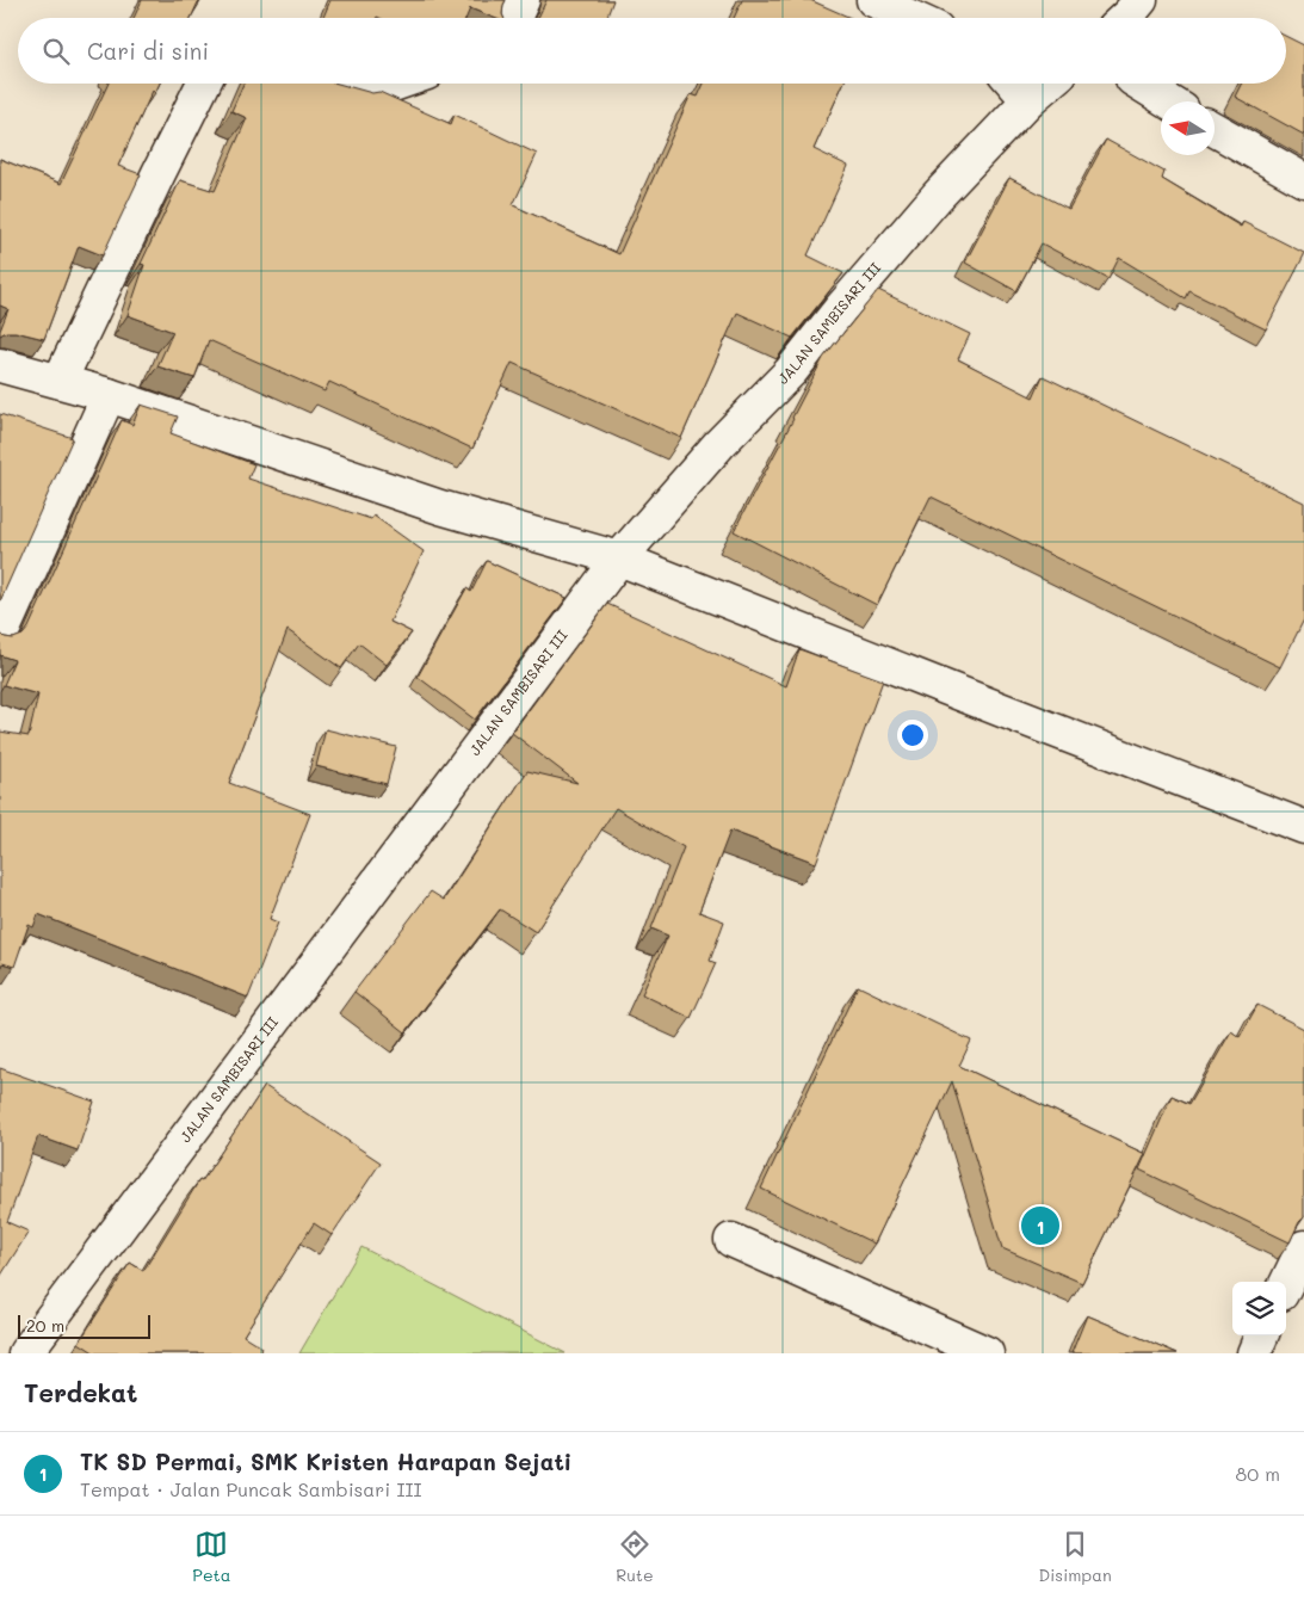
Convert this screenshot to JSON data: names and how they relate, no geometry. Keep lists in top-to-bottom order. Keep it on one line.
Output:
{"streets":{"street":["JALAN SAMBISARI III"]},"scale_bar":"20 m","north":"left","page":{"search":"Cari di sini","pins":"1","scale":"20 m","heading":"Terdekat","list":[{"mark":"1","name":"TK SD Permai, SMK Kristen Harapan Sejati","note":"Tempat · Jalan Puncak Sambisari III","value":"80 m"}],"nav":["Peta","Rute","Disimpan"]}}
